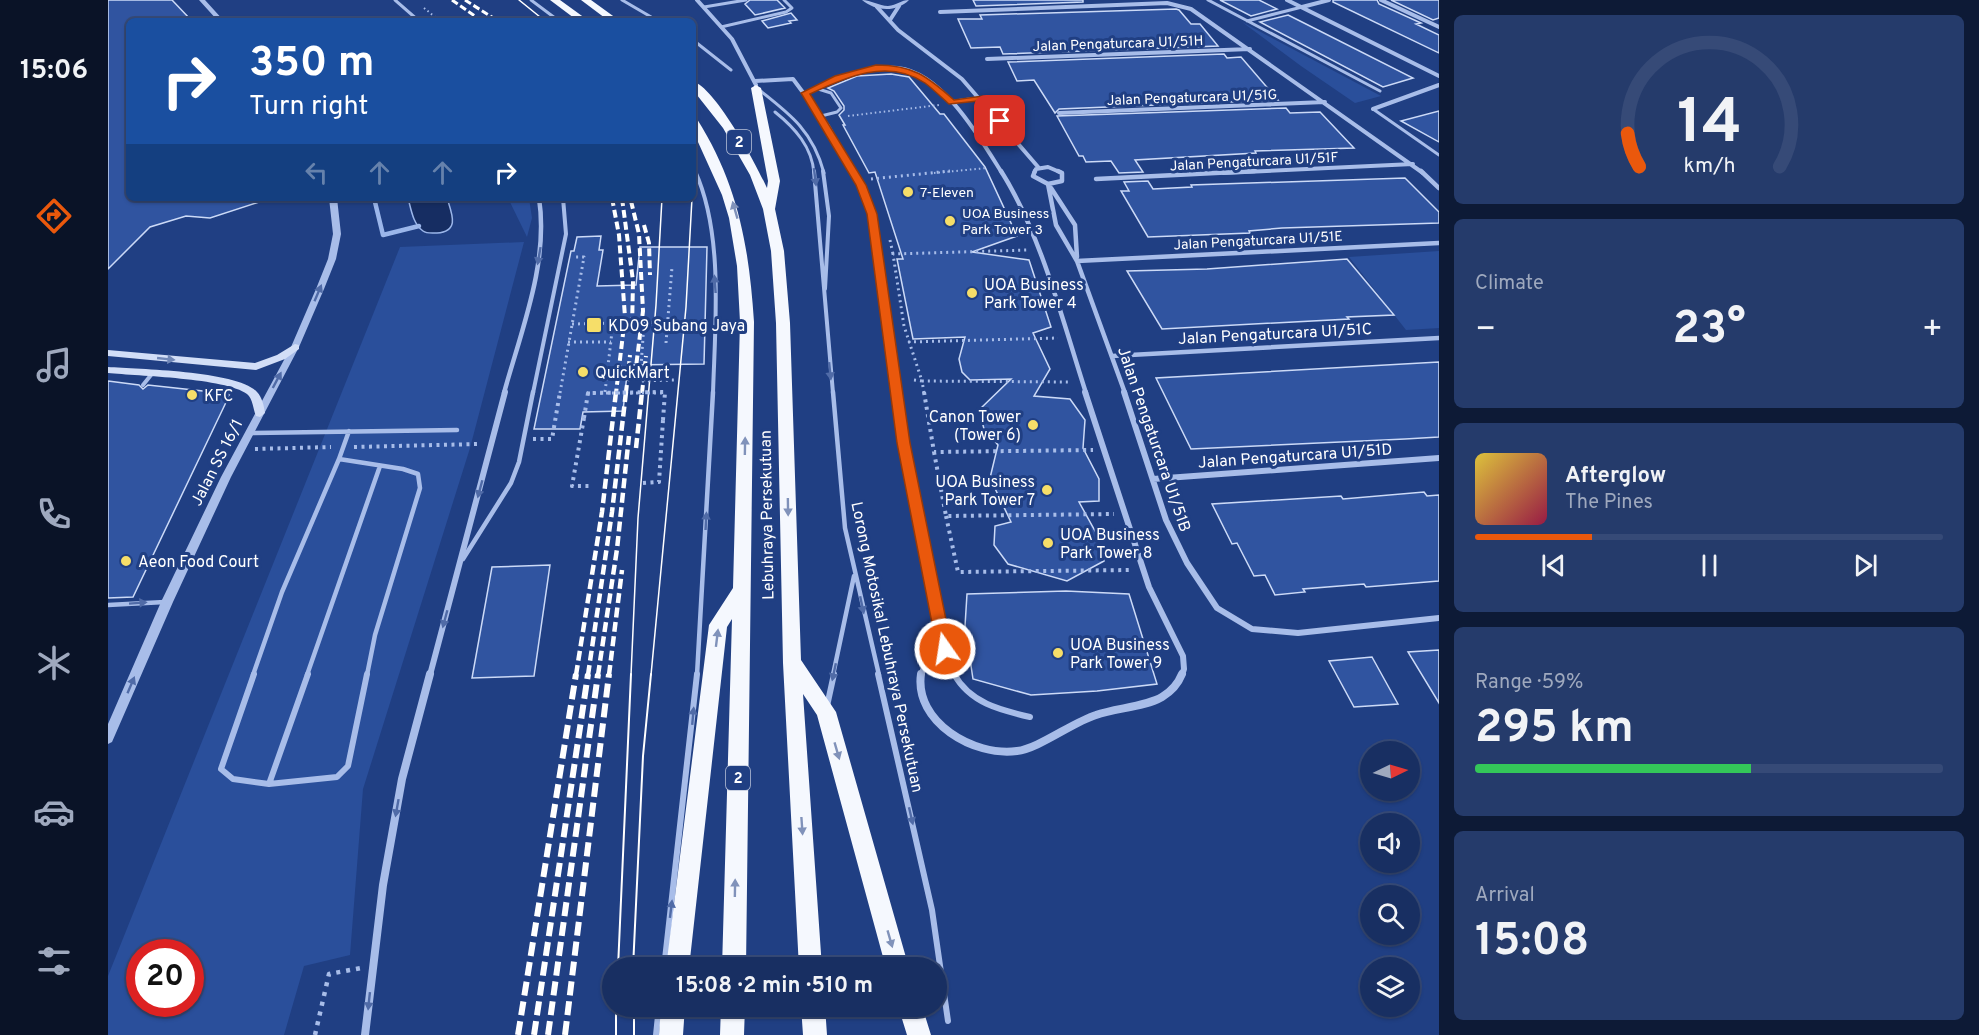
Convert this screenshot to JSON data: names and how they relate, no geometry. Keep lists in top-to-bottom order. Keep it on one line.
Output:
{"streets":{"highway":["2","Lebuhraya Persekutuan"],"street":["Jalan Pengaturcara U1/51H","Jalan Pengaturcara U1/51G","Jalan Pengaturcara U1/51F","Jalan Pengaturcara U1/51E","Jalan Pengaturcara U1/51C","Jalan Pengaturcara U1/51B","Jalan Pengaturcara U1/51D","Jalan SS 16/1"],"lane":["Lorong Motosikal Lebuhraya Persekutuan"]},"crossings":[["Jalan Pengaturcara U1/51E","Jalan Pengaturcara U1/51B"],["Jalan Pengaturcara U1/51C","Jalan Pengaturcara U1/51B"],["Jalan Pengaturcara U1/51B","Jalan Pengaturcara U1/51D"]],"one_way":["Jalan SS 16/1"],"places":{"other":["7-Eleven","UOA Business Park Tower 3","UOA Business Park Tower 4","QuickMart","KFC","Canon Tower (Tower 6)","UOA Business Park Tower 7","UOA Business Park Tower 8","Aeon Food Court","UOA Business Park Tower 9"],"transit":["KD09 Subang Jaya"]},"north":"right","page":{"tabs":"15:06","turn":["350 m","Turn right"],"tile":["Climate",["Range · 59%","295 km"],["Arrival","15:08"]],"heat":["−","23°","+"],"song":["Afterglow","The Pines"],"limit":"20","trip":"15:08 · 2 min · 510 m","gauge":["14","km/h"]}}
